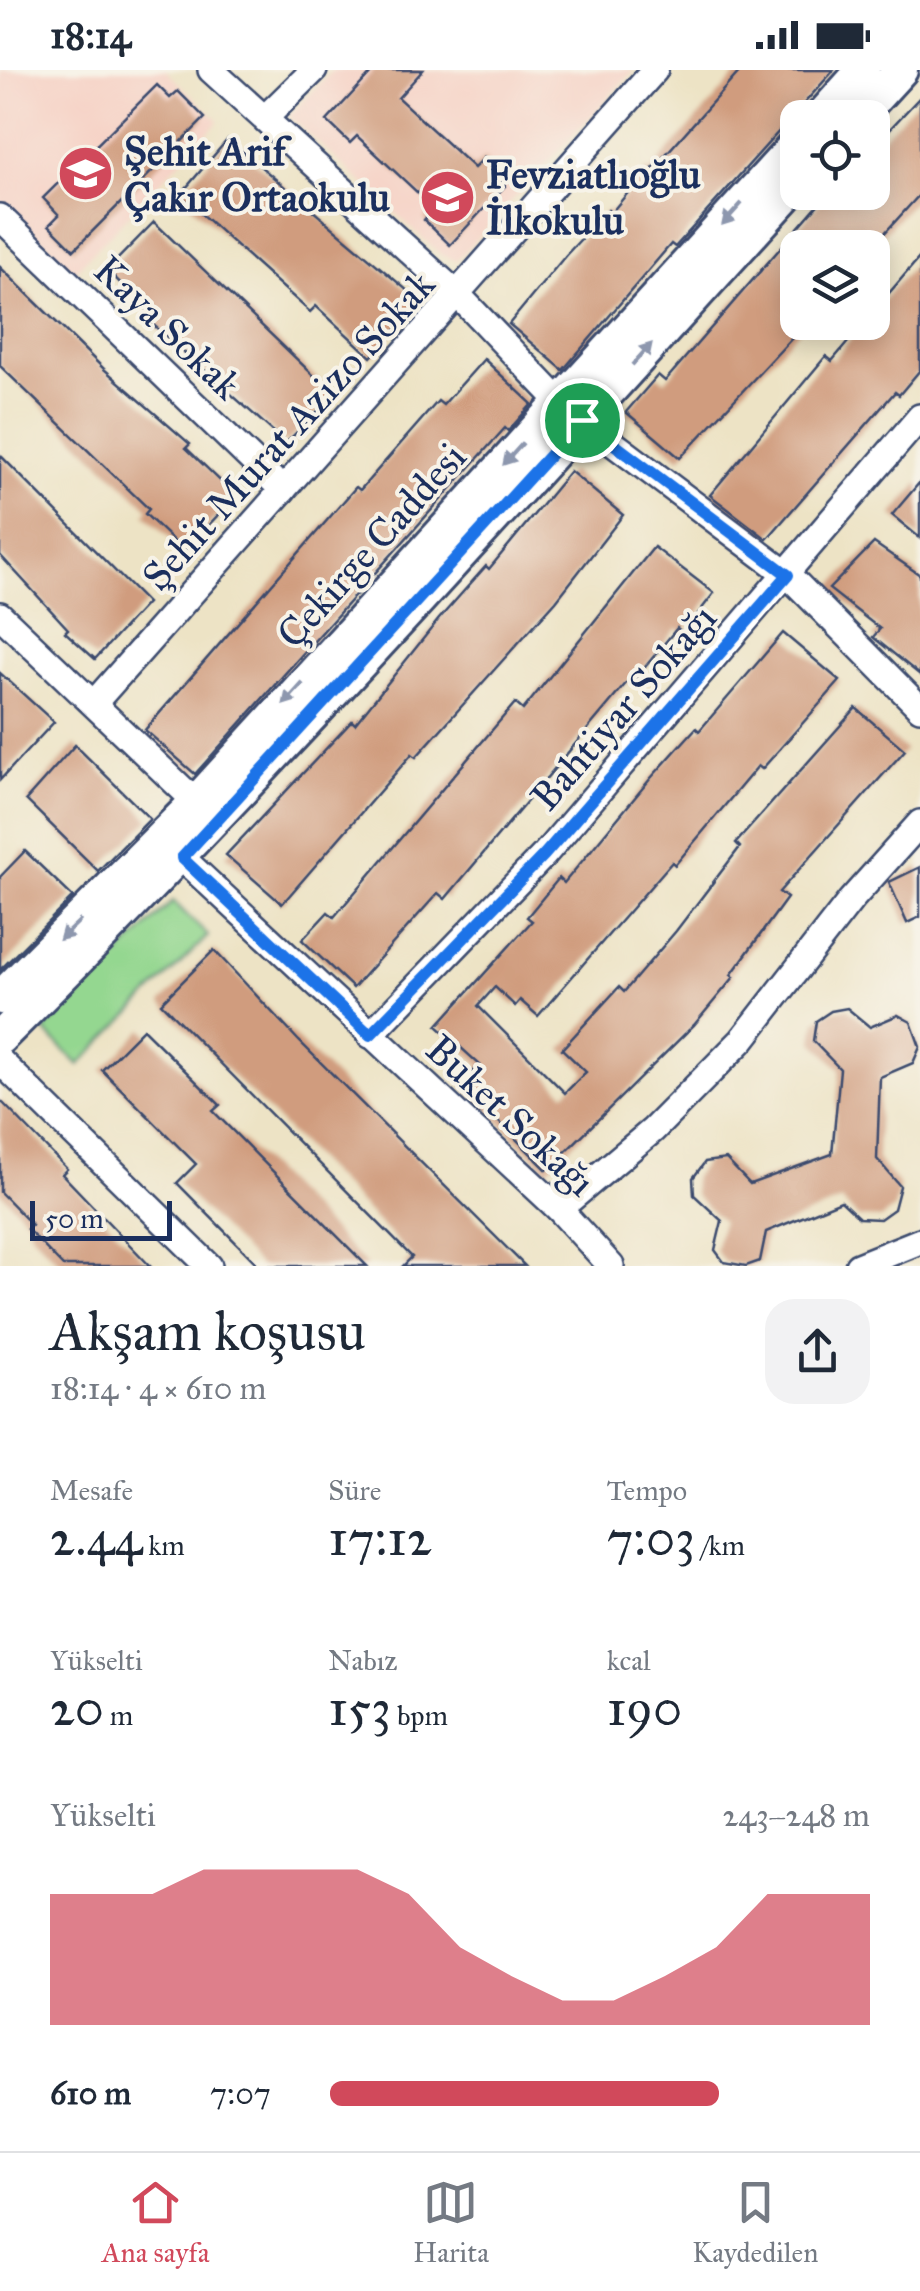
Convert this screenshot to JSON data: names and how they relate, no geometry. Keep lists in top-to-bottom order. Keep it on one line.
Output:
{"streets":{"main road":["Çekirge Caddesi"],"street":["Kaya Sokak","Şehit Murat Azizo Sokak","Bahtiyar Sokağı","Buket Sokağı"]},"crossings":[["Kaya Sokak","Şehit Murat Azizo Sokak"],["Çekirge Caddesi","Buket Sokağı"],["Bahtiyar Sokağı","Buket Sokağı"]],"places":{"school or university":["Şehit Arif Çakır Ortaokulu","Fevziatlıoğlu İlkokulu"]},"scale_bar":"50 m","page":{"status":"18:14","scale":"50 m","heading":["Akşam koşusu","18:14 · 4 × 610 m"],"stats":[["Mesafe","2.44 km"],["Süre","17:12"],["Tempo","7:03 /km"],["Yükselti","20 m"],["Nabız","153 bpm"],["kcal","190"]],"chart":["Yükselti","243–248 m"],"list":[{"name":"610 m","note":"7:07"}],"tabs":["Ana sayfa","Harita","Kaydedilen"]}}
